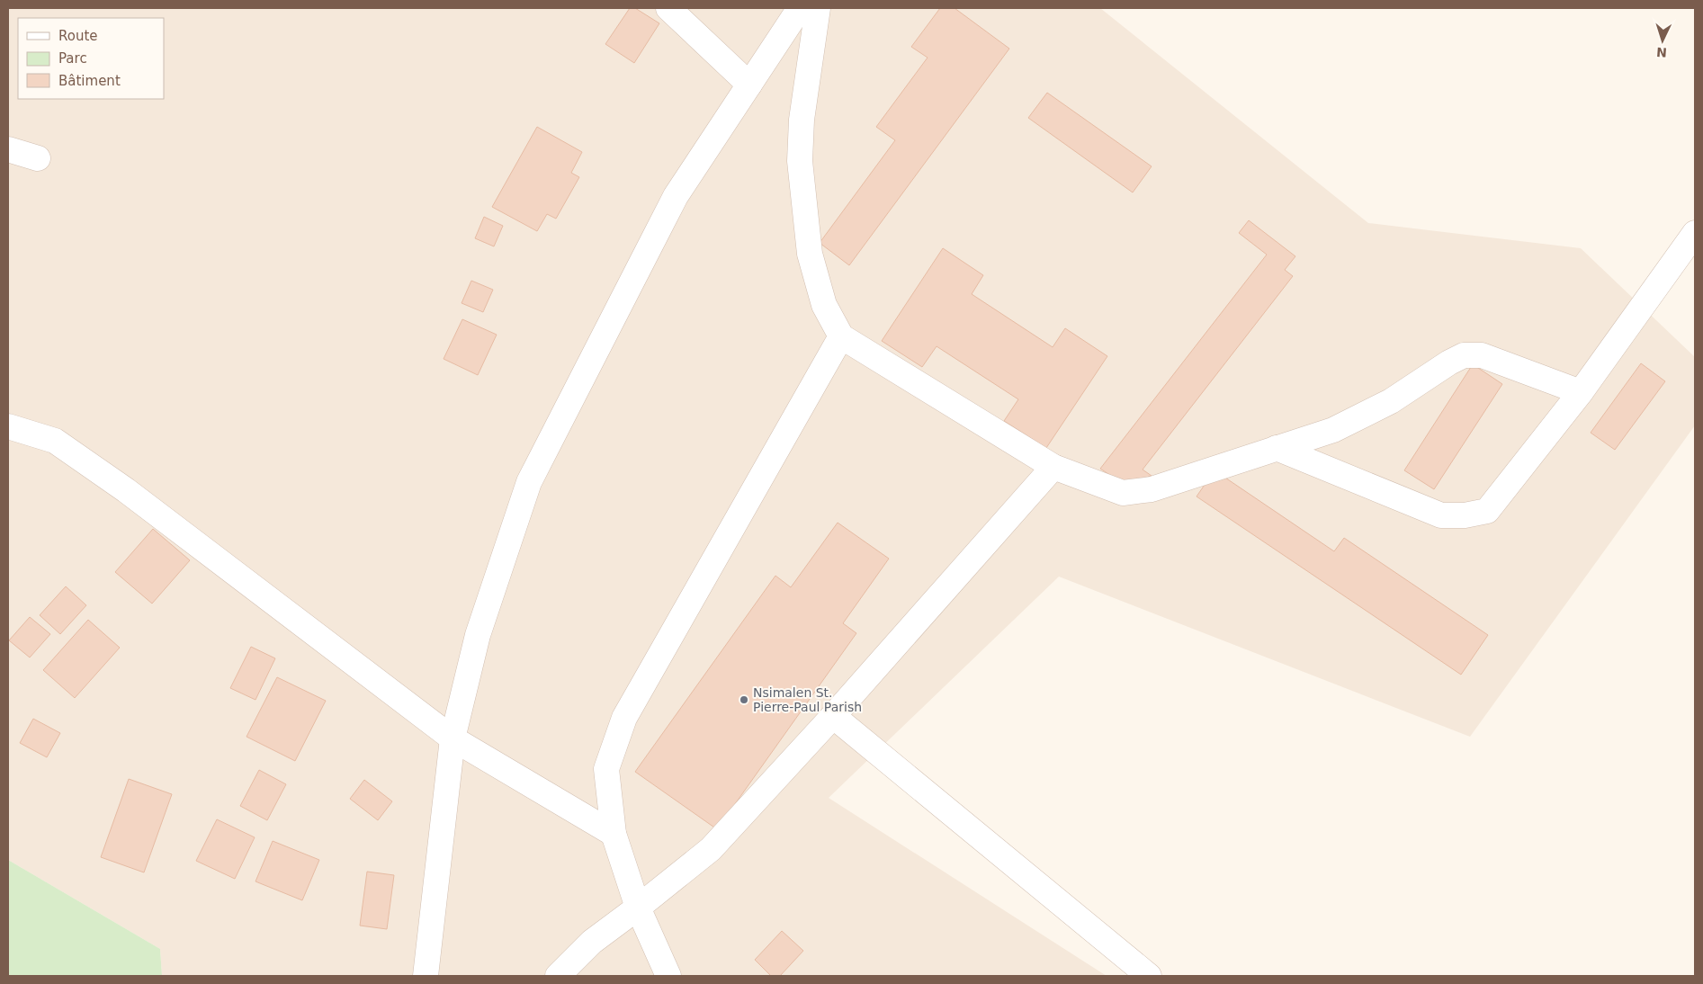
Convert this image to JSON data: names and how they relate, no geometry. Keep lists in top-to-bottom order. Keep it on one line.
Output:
{"places":["Nsimalen St. Pierre-Paul Parish"],"legend":["Route","Parc","Bâtiment"],"north":"bottom"}
